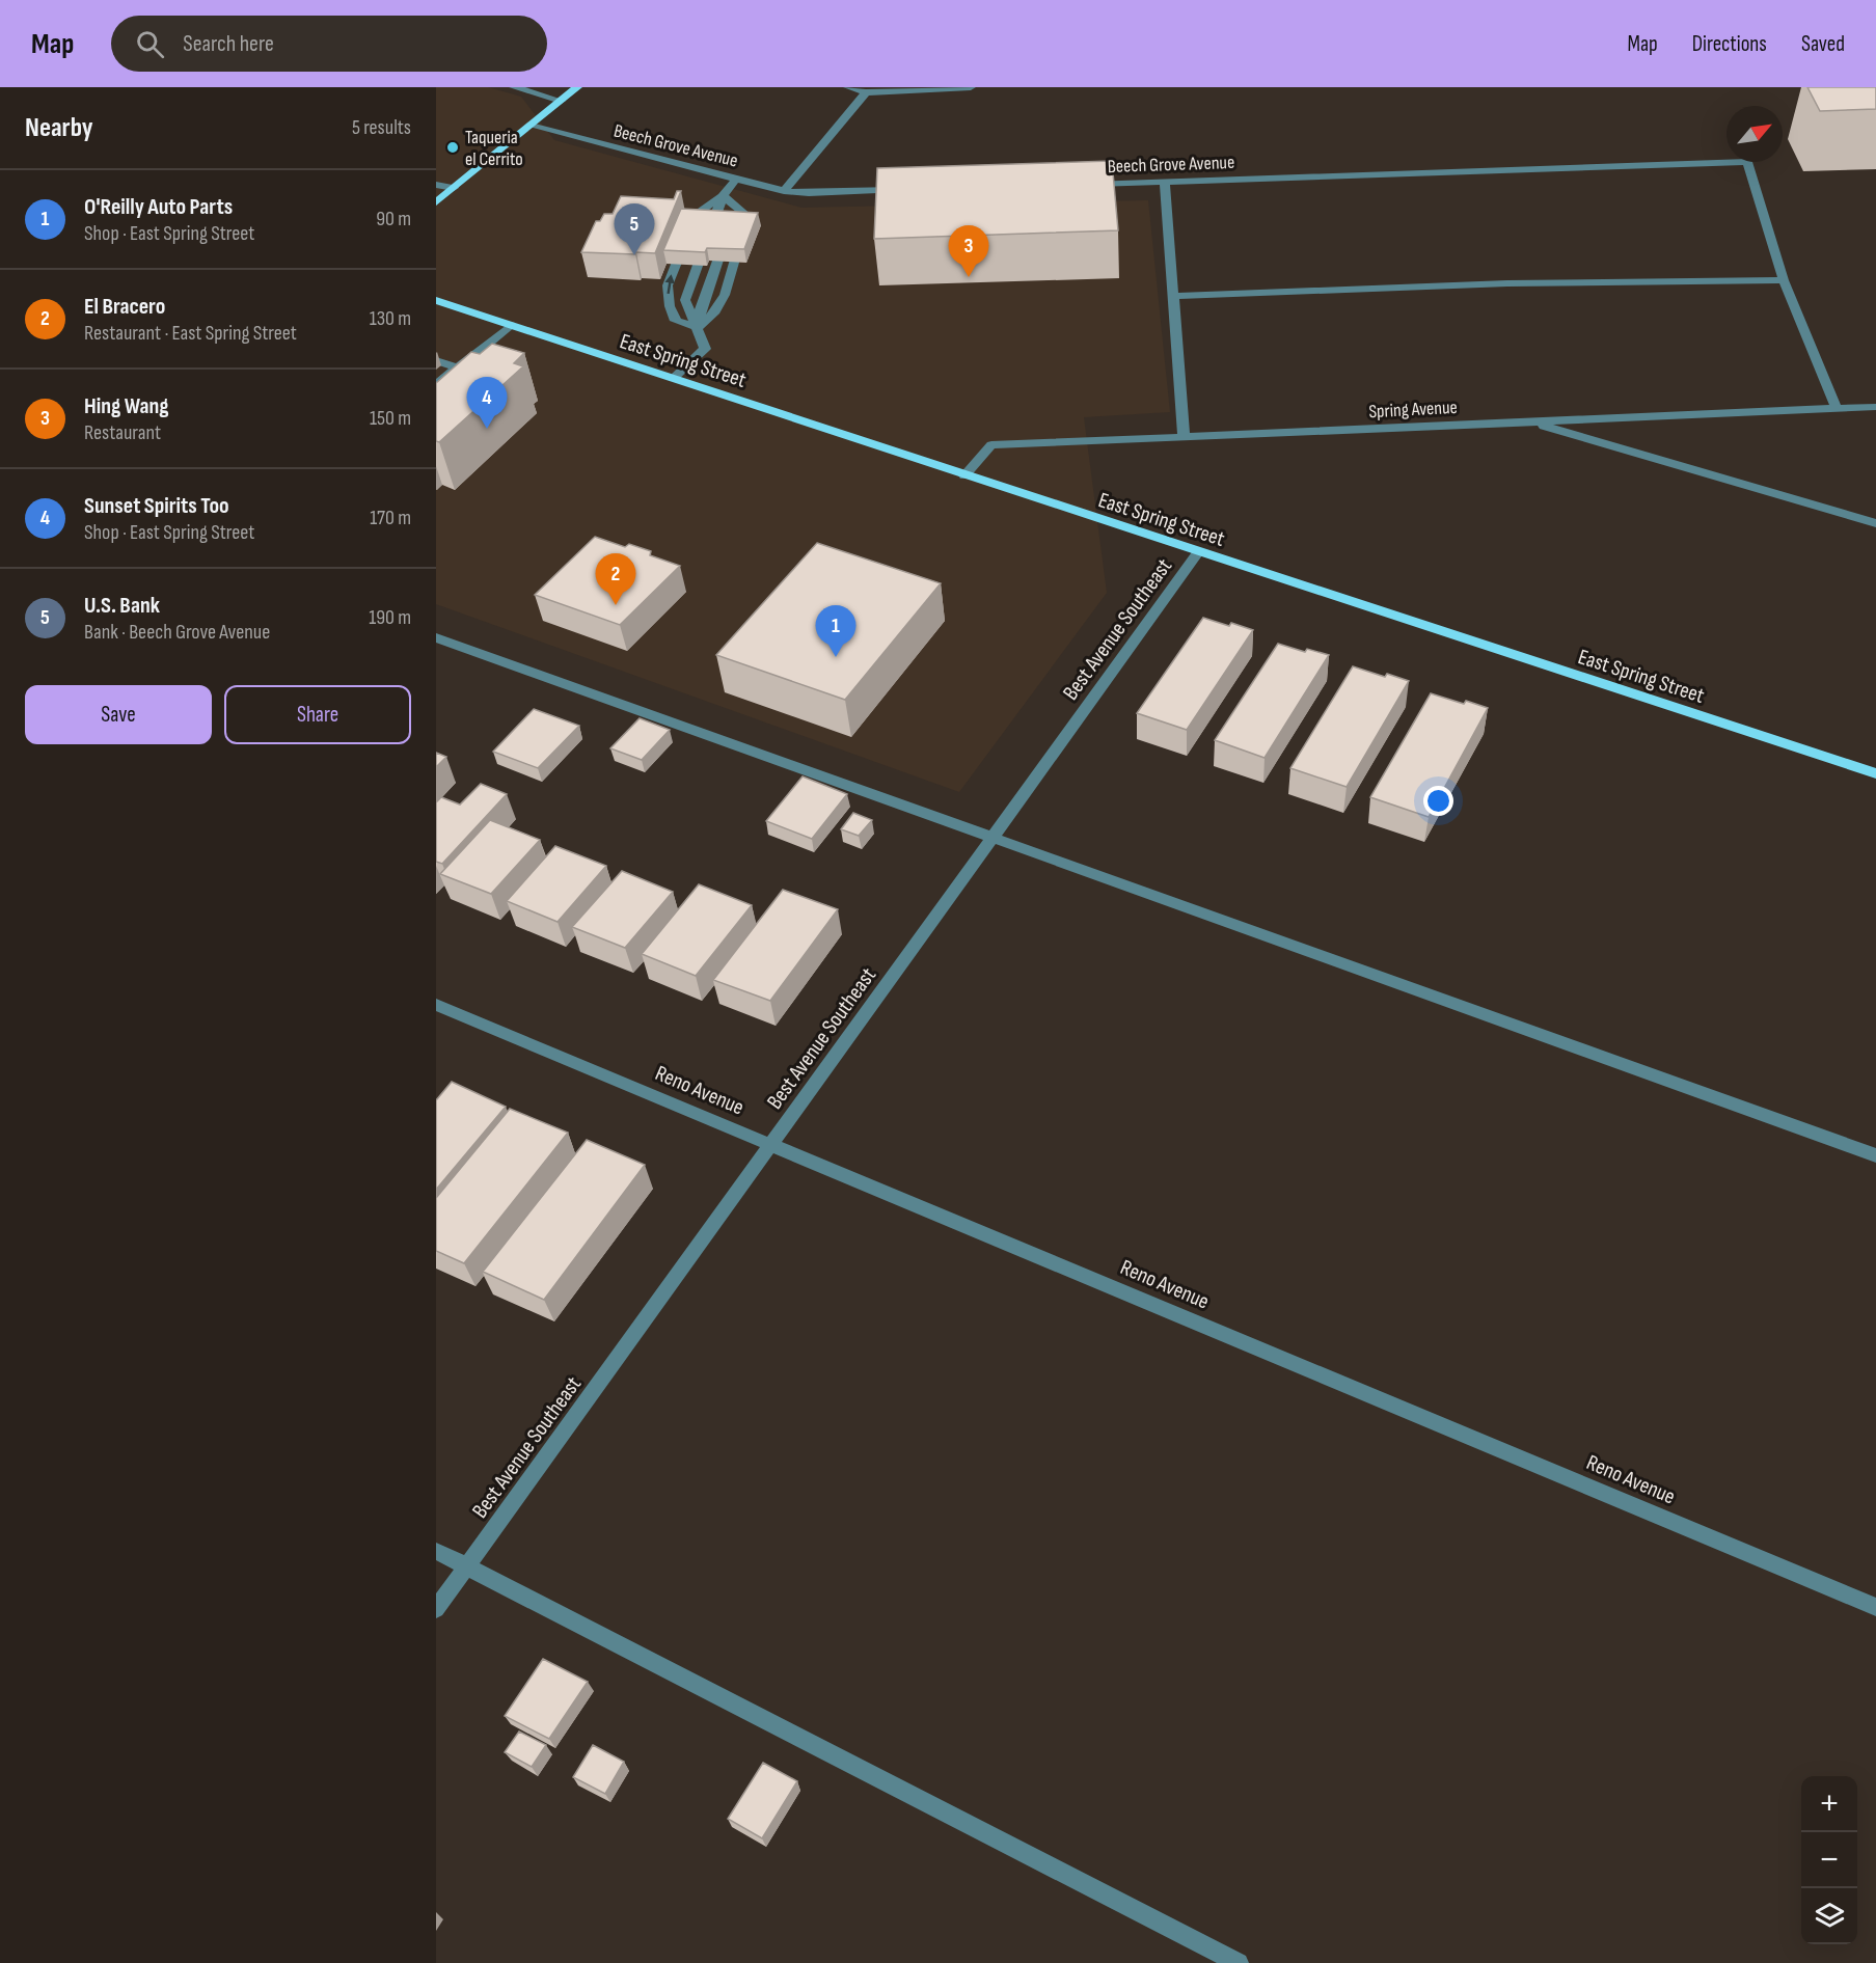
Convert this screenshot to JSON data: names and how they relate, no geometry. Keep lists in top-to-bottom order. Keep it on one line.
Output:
{"streets":{"main road":["East Spring Street"],"street":["Beech Grove Avenue","Spring Avenue","Best Avenue Southeast","Reno Avenue"]},"crossings":[["East Spring Street","Spring Avenue"],["East Spring Street","Best Avenue Southeast"],["Best Avenue Southeast","Reno Avenue"]],"places":["Taqueria el Cerrito"],"north":"top right","page":{"header":"Map","search":"Search here","nav":["Map","Directions","Saved"],"heading":["Nearby","5 results"],"list":[{"mark":"1","name":"O'Reilly Auto Parts","note":"Shop · East Spring Street","value":"90 m"},{"mark":"2","name":"El Bracero","note":"Restaurant · East Spring Street","value":"130 m"},{"mark":"3","name":"Hing Wang","note":"Restaurant","value":"150 m"},{"mark":"4","name":"Sunset Spirits Too","note":"Shop · East Spring Street","value":"170 m"},{"mark":"5","name":"U.S. Bank","note":"Bank · Beech Grove Avenue","value":"190 m"}],"pins":["5","3","4","2","1"],"buttons":["Save","Share"],"map_buttons":["+","−"]}}
